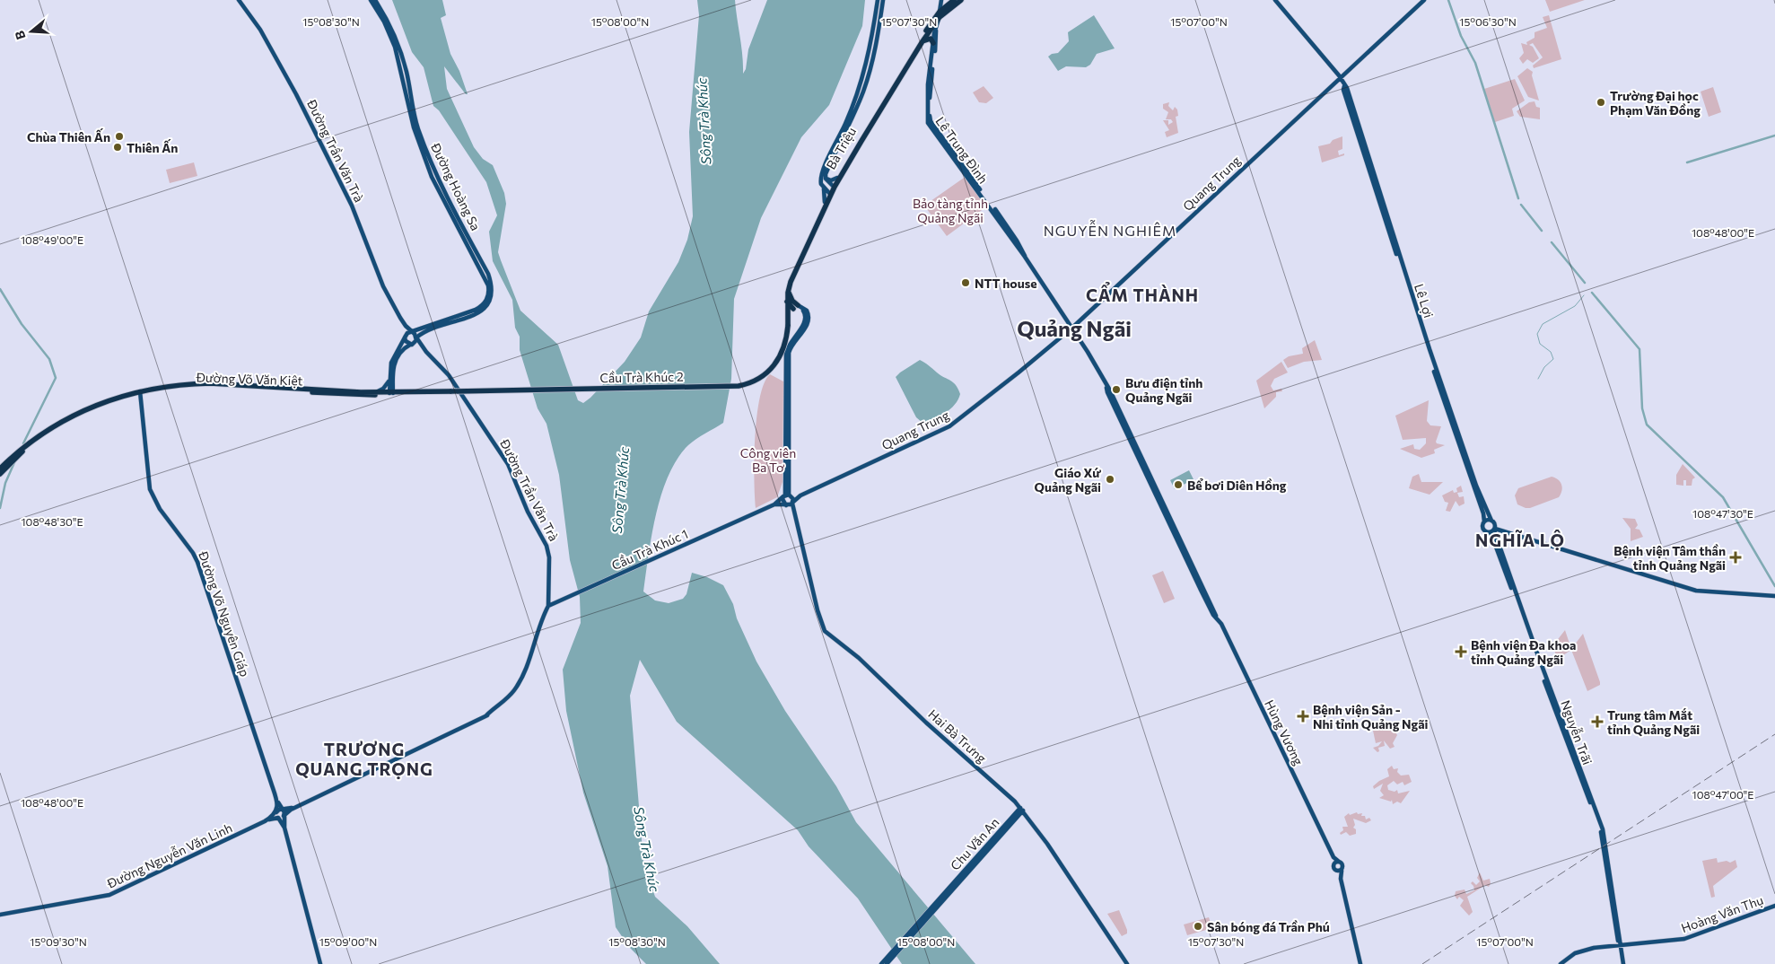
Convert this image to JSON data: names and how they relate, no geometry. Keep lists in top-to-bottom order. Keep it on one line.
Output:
{"streets":{"highway":["Bà Triệu","Cầu Trà Khúc 2","Đường Võ Văn Kiệt"],"main road":["Lê Trung Đình","Đường Trần Văn Trà","Quang Trung","Đường Hoàng Sa","Lê Lợi","Cầu Trà Khúc 1","Đường Võ Nguyên Giáp","Hùng Vương","Nguyễn Trãi","Hai Bà Trưng","Chu Văn An","Đường Nguyễn Văn Linh","Hoàng Văn Thụ"]},"crossings":[["Bà Triệu","Cầu Trà Khúc 2"],["Lê Trung Đình","Quang Trung"],["Lê Trung Đình","Hùng Vương"],["Đường Trần Văn Trà","Đường Hoàng Sa"],["Đường Trần Văn Trà","Cầu Trà Khúc 1"],["Quang Trung","Lê Lợi"],["Quang Trung","Hùng Vương"],["Quang Trung","Hai Bà Trưng"],["Lê Lợi","Nguyễn Trãi"],["Cầu Trà Khúc 2","Đường Võ Văn Kiệt"],["Đường Võ Văn Kiệt","Đường Võ Nguyên Giáp"],["Đường Võ Nguyên Giáp","Đường Nguyễn Văn Linh"],["Nguyễn Trãi","Hoàng Văn Thụ"],["Hai Bà Trưng","Chu Văn An"]],"districts":["NGUYỄN NGHIÊM","CẨM THÀNH","Quảng Ngãi","NGHĨA LỘ","TRƯƠNG QUANG TRỌNG"],"water":["Sông Trà Khúc"],"parks":["Bảo tàng tỉnh Quảng Ngãi","Công viên Ba Tơ"],"places":{"other":["Trường Đại học Phạm Văn Đồng","Chùa Thiên Ấn","Thiên Ấn","NTT house","Bưu điện tỉnh Quảng Ngãi","Giáo Xứ Quảng Ngãi","Bể bơi Diên Hồng","Sân bóng đá Trần Phú"],"health":["Bệnh viện Tâm thần tỉnh Quảng Ngãi","Bệnh viện Đa khoa tỉnh Quảng Ngãi","Bệnh viện Sản - Nhi tỉnh Quảng Ngãi","Trung tâm Mắt tỉnh Quảng Ngãi"]},"north":"left","coordinates":["15°08'30\"N","15°08'00\"N","15°07'30\"N","15°07'00\"N","15°06'30\"N","108°48'00\"E","108°49'00\"E","108°47'30\"E","108°48'30\"E","108°47'00\"E","15°09'30\"N","15°09'00\"N"]}
